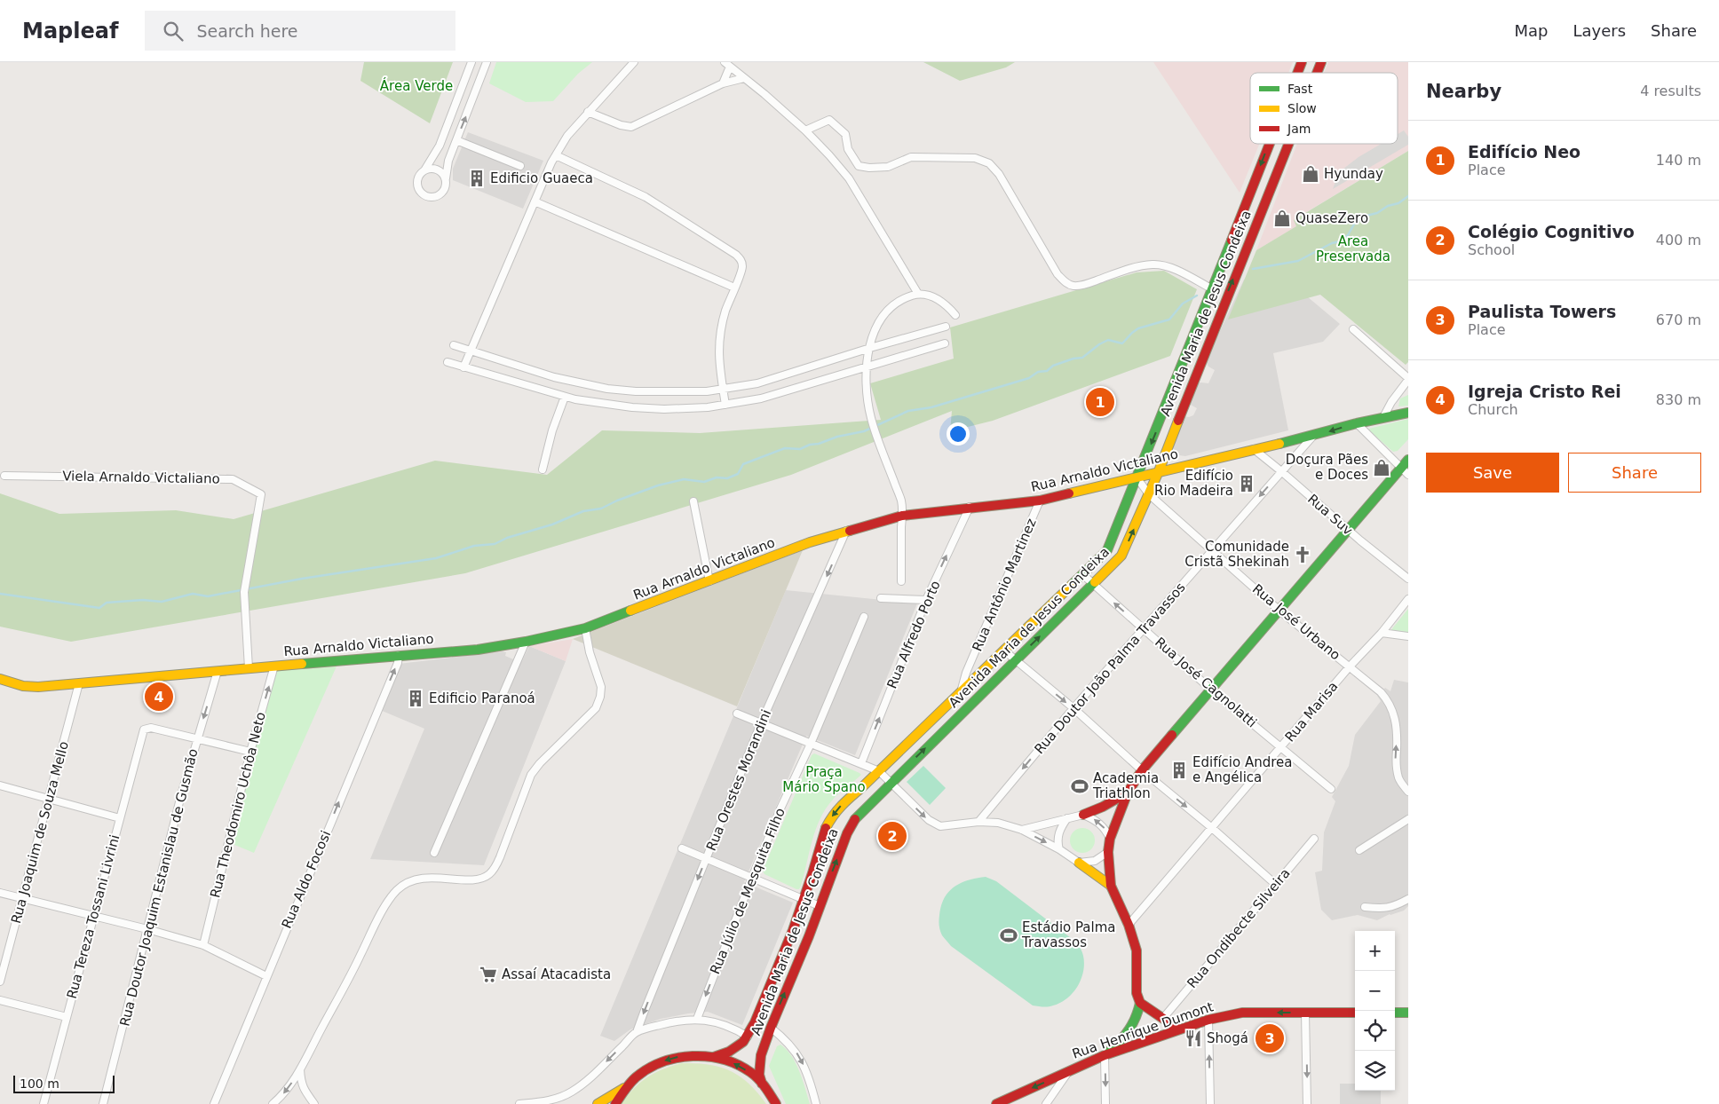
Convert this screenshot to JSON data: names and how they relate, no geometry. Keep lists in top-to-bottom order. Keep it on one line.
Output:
{"streets":{"street":["Avenida Maria de Jesus Condeixa","Rua Arnaldo Victaliano","Viela Arnaldo Victaliano","Rua Suv","Rua Antônio Martinez","Rua José Urbano","Rua Alfredo Porto","Rua Doutor João Palma Travassos","Rua José Cagnolatti","Rua Marisa","Rua Orestes Morandini","Rua Theodomiro Uchôa Neto","Rua Joaquim de Souza Mello","Rua Aldo Focosi","Rua Doutor Joaquim Estanislau de Gusmão","Rua Júlio de Mesquita Filho","Rua Tereza Tossani Livrini","Rua Ondibecte Silveira","Rua Henrique Dumont"]},"crossings":[["Avenida Maria de Jesus Condeixa","Rua Arnaldo Victaliano"],["Avenida Maria de Jesus Condeixa","Rua Antônio Martinez"],["Avenida Maria de Jesus Condeixa","Rua José Urbano"],["Avenida Maria de Jesus Condeixa","Rua José Cagnolatti"],["Rua Arnaldo Victaliano","Viela Arnaldo Victaliano"],["Rua Arnaldo Victaliano","Rua Suv"],["Rua Arnaldo Victaliano","Rua Antônio Martinez"],["Rua Arnaldo Victaliano","Rua José Urbano"],["Rua Arnaldo Victaliano","Rua Alfredo Porto"],["Rua Arnaldo Victaliano","Rua Doutor João Palma Travassos"],["Rua Arnaldo Victaliano","Rua Orestes Morandini"],["Rua Arnaldo Victaliano","Rua Theodomiro Uchôa Neto"],["Rua Arnaldo Victaliano","Rua Joaquim de Souza Mello"],["Rua Arnaldo Victaliano","Rua Aldo Focosi"],["Rua Arnaldo Victaliano","Rua Doutor Joaquim Estanislau de Gusmão"],["Rua Suv","Rua Doutor João Palma Travassos"],["Rua José Urbano","Rua Doutor João Palma Travassos"],["Rua José Urbano","Rua Marisa"],["Rua Doutor João Palma Travassos","Rua José Cagnolatti"],["Rua José Cagnolatti","Rua Marisa"],["Rua Doutor Joaquim Estanislau de Gusmão","Rua Tereza Tossani Livrini"]],"one_way":["Rua Alfredo Porto","Rua Doutor João Palma Travassos","Rua Orestes Morandini","Rua Aldo Focosi","Rua Henrique Dumont"],"parks":["Área Verde","Area Preservada","Praça Mário Spano"],"places":{"shop":["Hyunday","QuaseZero","Doçura Pães e Doces"],"building":["Edificio Guaeca","Edifício Rio Madeira","Edificio Paranoá","Edifício Andrea e Angélica"],"church":["Comunidade Cristã Shekinah"],"sports":["Academia Triathlon","Estádio Palma Travassos"],"supermarket":["Assaí Atacadista"],"restaurant":["Shogá"]},"legend":["Fast","Slow","Jam"],"scale_bar":"100 m","page":{"header":"Mapleaf","search":"Search here","nav":["Map","Layers","Share"],"heading":["Nearby","4 results"],"list":[{"mark":"1","name":"Edifício Neo","note":"Place","value":"140 m"},{"mark":"2","name":"Colégio Cognitivo","note":"School","value":"400 m"},{"mark":"3","name":"Paulista Towers","note":"Place","value":"670 m"},{"mark":"4","name":"Igreja Cristo Rei","note":"Church","value":"830 m"}],"pins":["1","4","2","3"],"buttons":["Save","Share"],"map_buttons":["+","−"],"scale":"100 m"}}
